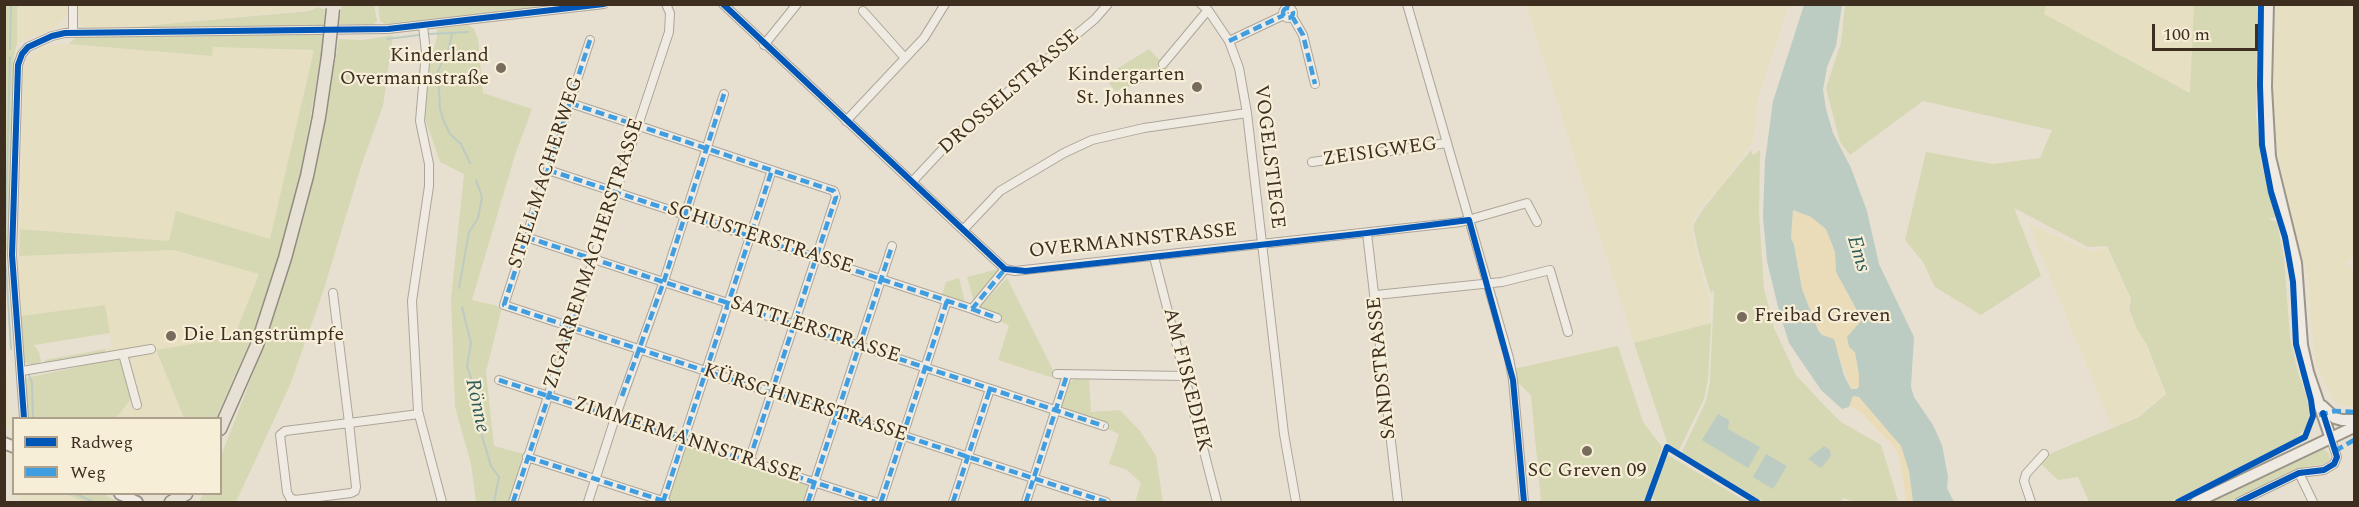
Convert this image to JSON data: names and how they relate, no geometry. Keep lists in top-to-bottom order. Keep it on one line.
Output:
{"streets":{"street":["DROSSELSTRASSE","ZEISIGWEG","VOGELSTIEGE","STELLMACHERWEG","SCHUSTERSTRASSE","OVERMANNSTRASSE","ZIGARRENMACHERSTRASSE","SATTLERSTRASSE","SANDSTRASSE","AM FISKEDIEK","KÜRSCHNERSTRASSE","ZIMMERMANNSTRASSE"]},"crossings":[["DROSSELSTRASSE","OVERMANNSTRASSE"],["VOGELSTIEGE","OVERMANNSTRASSE"],["STELLMACHERWEG","SCHUSTERSTRASSE"],["STELLMACHERWEG","SATTLERSTRASSE"],["STELLMACHERWEG","KÜRSCHNERSTRASSE"],["SCHUSTERSTRASSE","ZIGARRENMACHERSTRASSE"],["OVERMANNSTRASSE","SANDSTRASSE"],["OVERMANNSTRASSE","AM FISKEDIEK"],["ZIGARRENMACHERSTRASSE","SATTLERSTRASSE"],["ZIGARRENMACHERSTRASSE","KÜRSCHNERSTRASSE"],["ZIGARRENMACHERSTRASSE","ZIMMERMANNSTRASSE"]],"water":["Ems","Rönne"],"places":["Kinderland Overmannstraße","Kindergarten St. Johannes","Freibad Greven","Die Langstrümpfe","SC Greven 09"],"legend":["Radweg","Weg"],"scale_bar":"100 m"}
